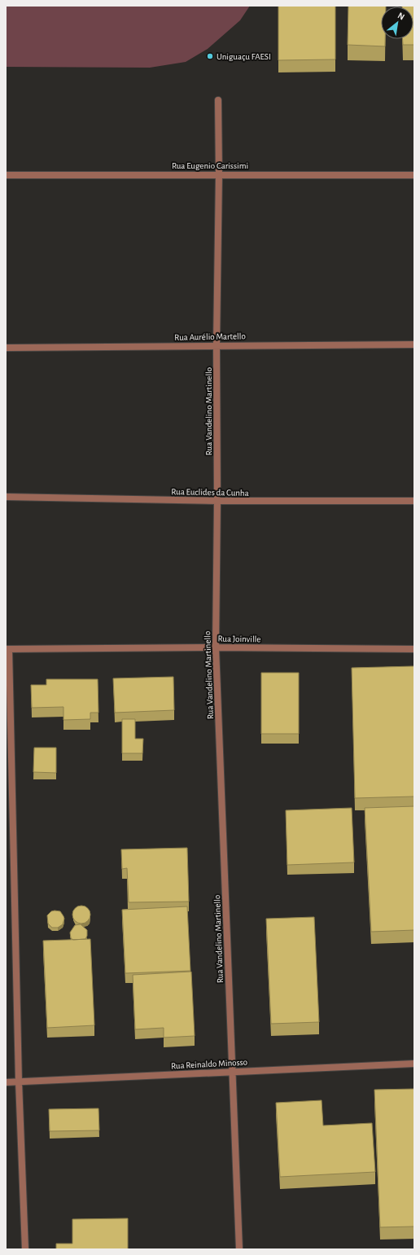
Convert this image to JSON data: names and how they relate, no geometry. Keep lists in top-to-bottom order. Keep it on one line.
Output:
{"streets":{"street":["Rua Eugenio Carissimi","Rua Aurélio Martello","Rua Vandelino Martinello","Rua Euclides da Cunha","Rua Joinville","Rua Reinaldo Minosso"]},"crossings":[["Rua Eugenio Carissimi","Rua Vandelino Martinello"],["Rua Aurélio Martello","Rua Vandelino Martinello"],["Rua Vandelino Martinello","Rua Euclides da Cunha"],["Rua Vandelino Martinello","Rua Joinville"],["Rua Vandelino Martinello","Rua Reinaldo Minosso"]],"places":["Uniguaçu FAESI"],"north":"top right"}
